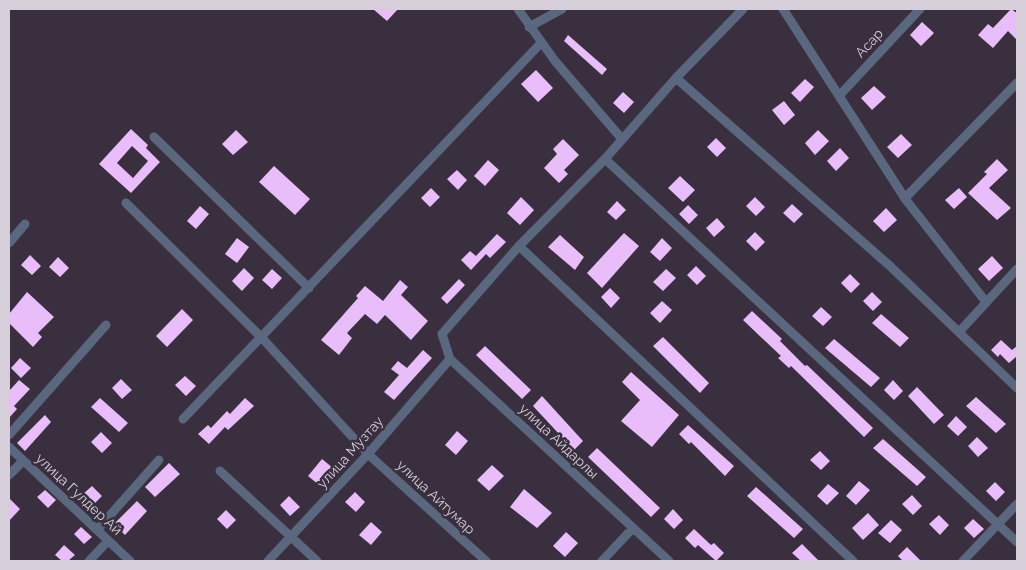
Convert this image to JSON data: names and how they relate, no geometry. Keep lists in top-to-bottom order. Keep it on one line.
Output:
{"streets":{"street":["Асар","улица Айдарлы","улица Музтау","улица Гулдер Ай","улица Айтумар"]},"crossings":[["улица Айдарлы","улица Музтау"],["улица Музтау","улица Айтумар"]]}
